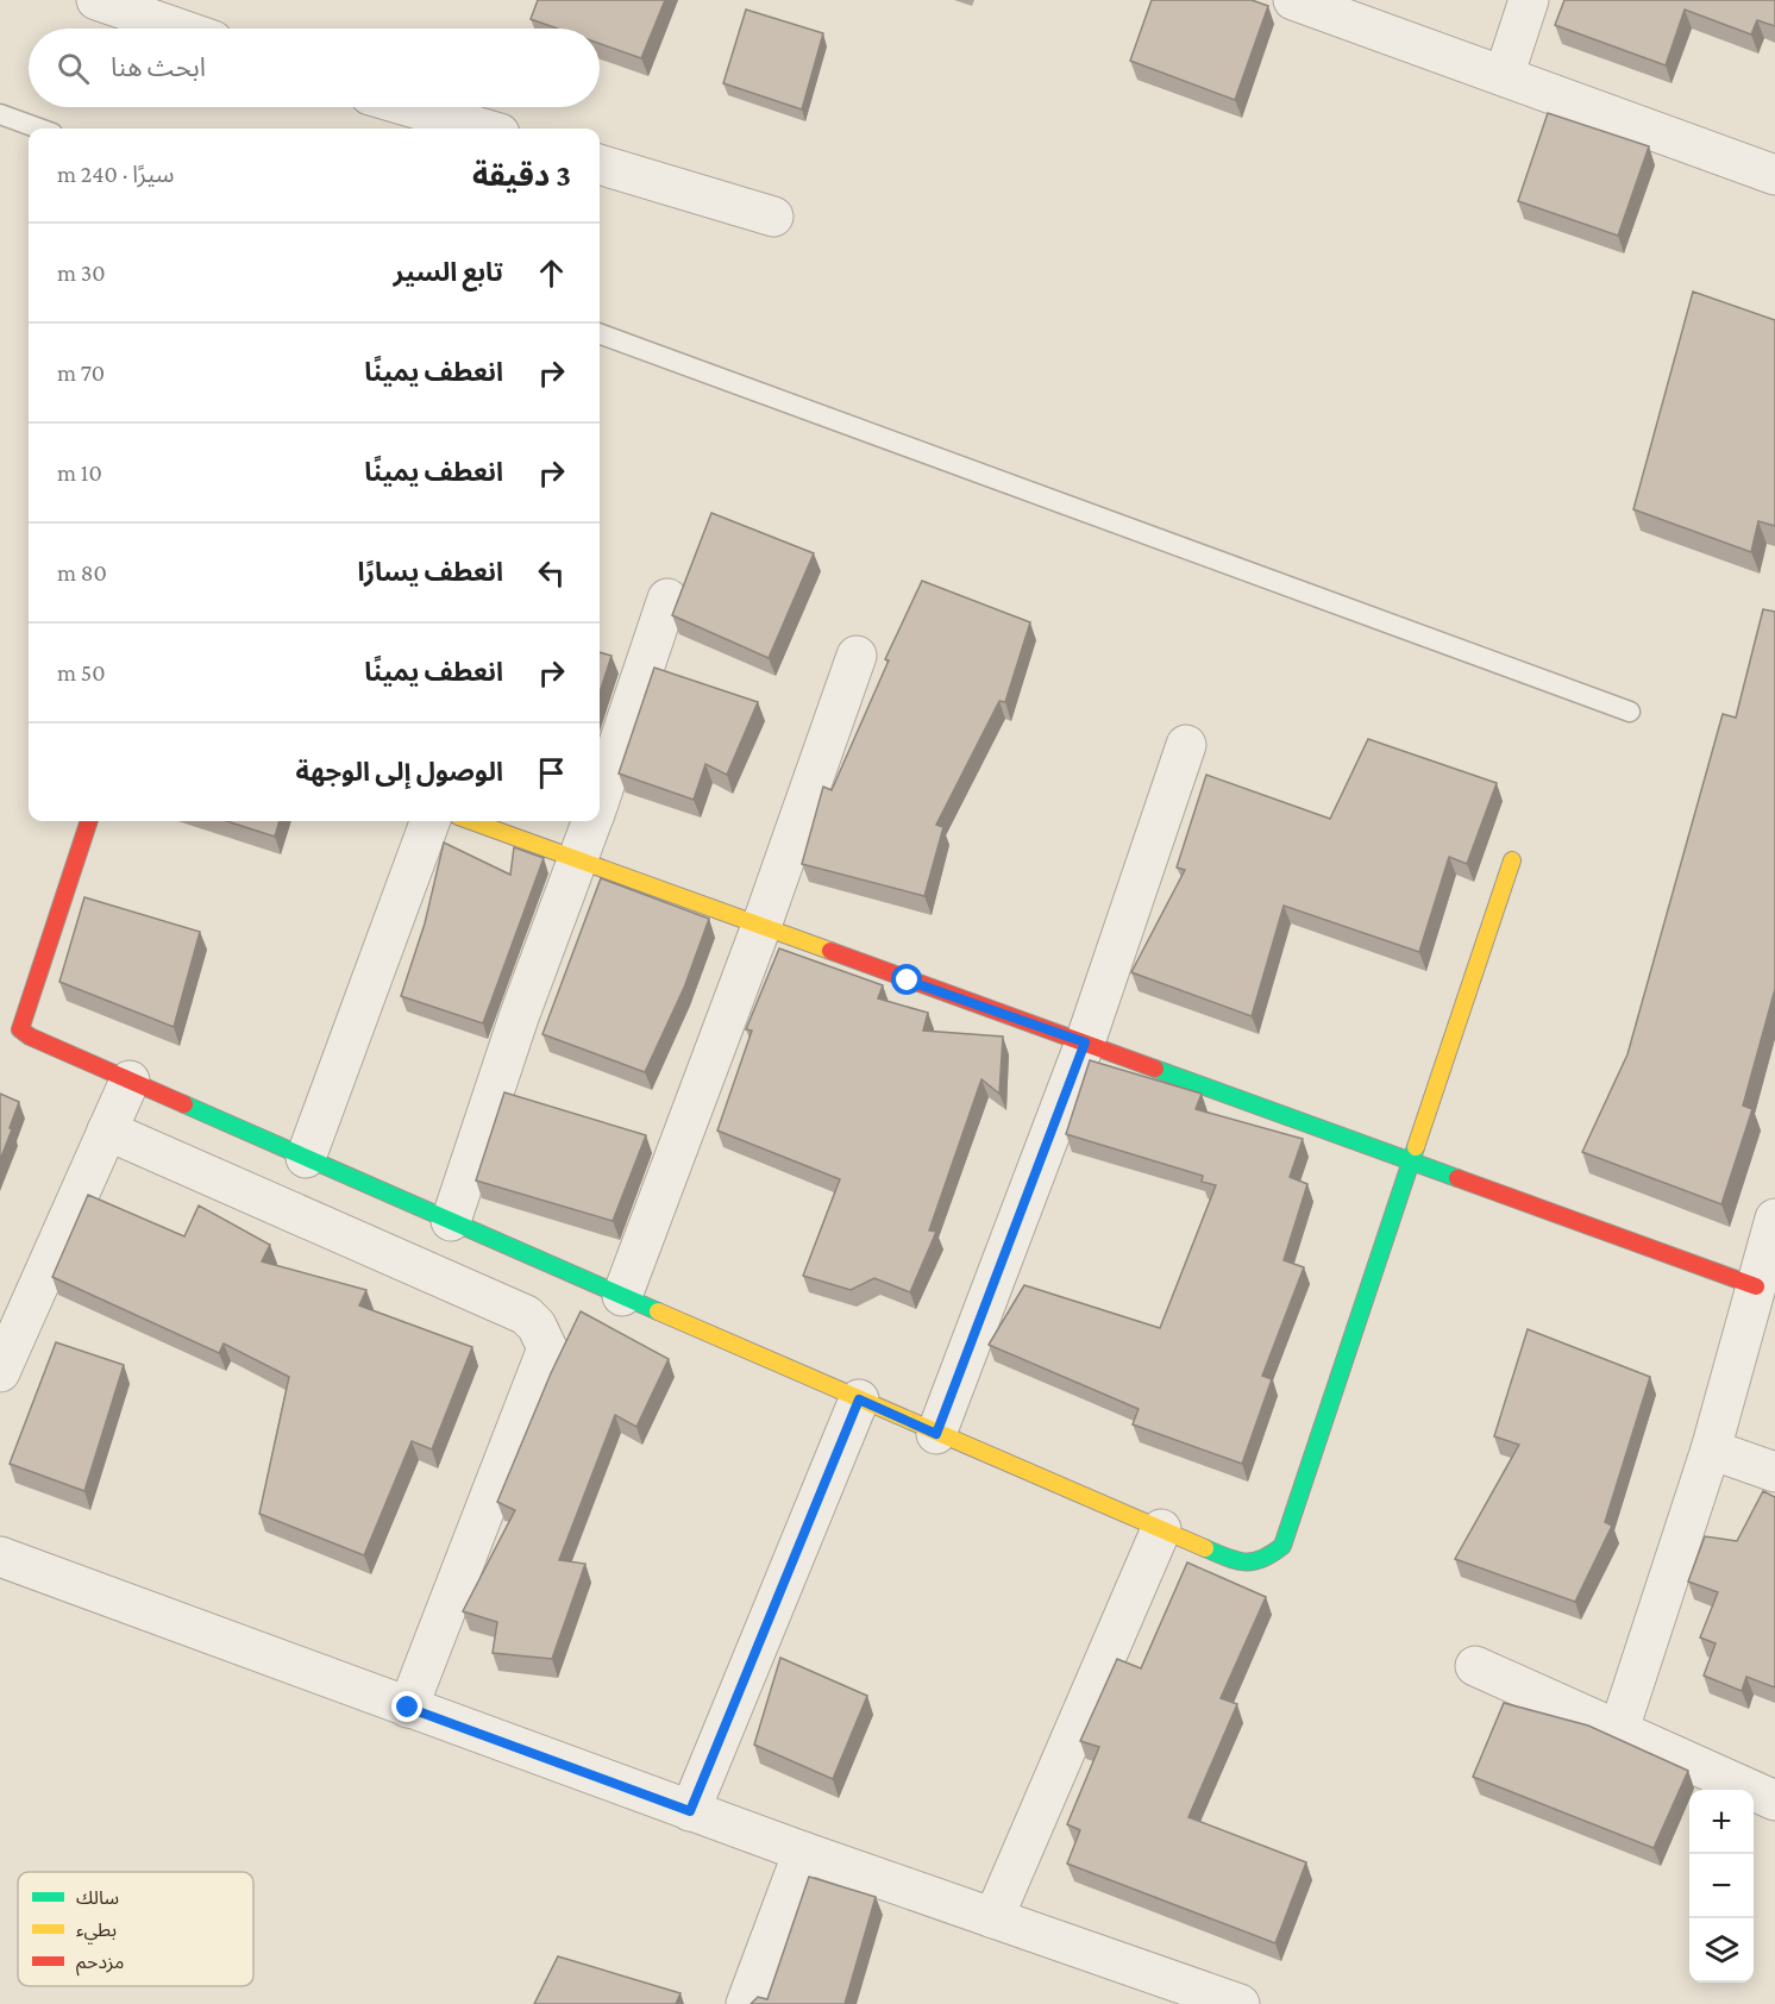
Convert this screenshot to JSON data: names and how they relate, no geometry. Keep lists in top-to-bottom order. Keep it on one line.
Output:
{"legend":["سالك","بطيء","مزدحم"],"page":{"search":"ابحث هنا","heading":["3 دقيقة","سيرًا · 240 m"],"list":[["تابع السير","30 m"],["انعطف يمينًا","70 m"],["انعطف يمينًا","10 m"],["انعطف يسارًا","80 m"],["انعطف يمينًا","50 m"],"الوصول إلى الوجهة"],"map_buttons":["+","−"]}}
